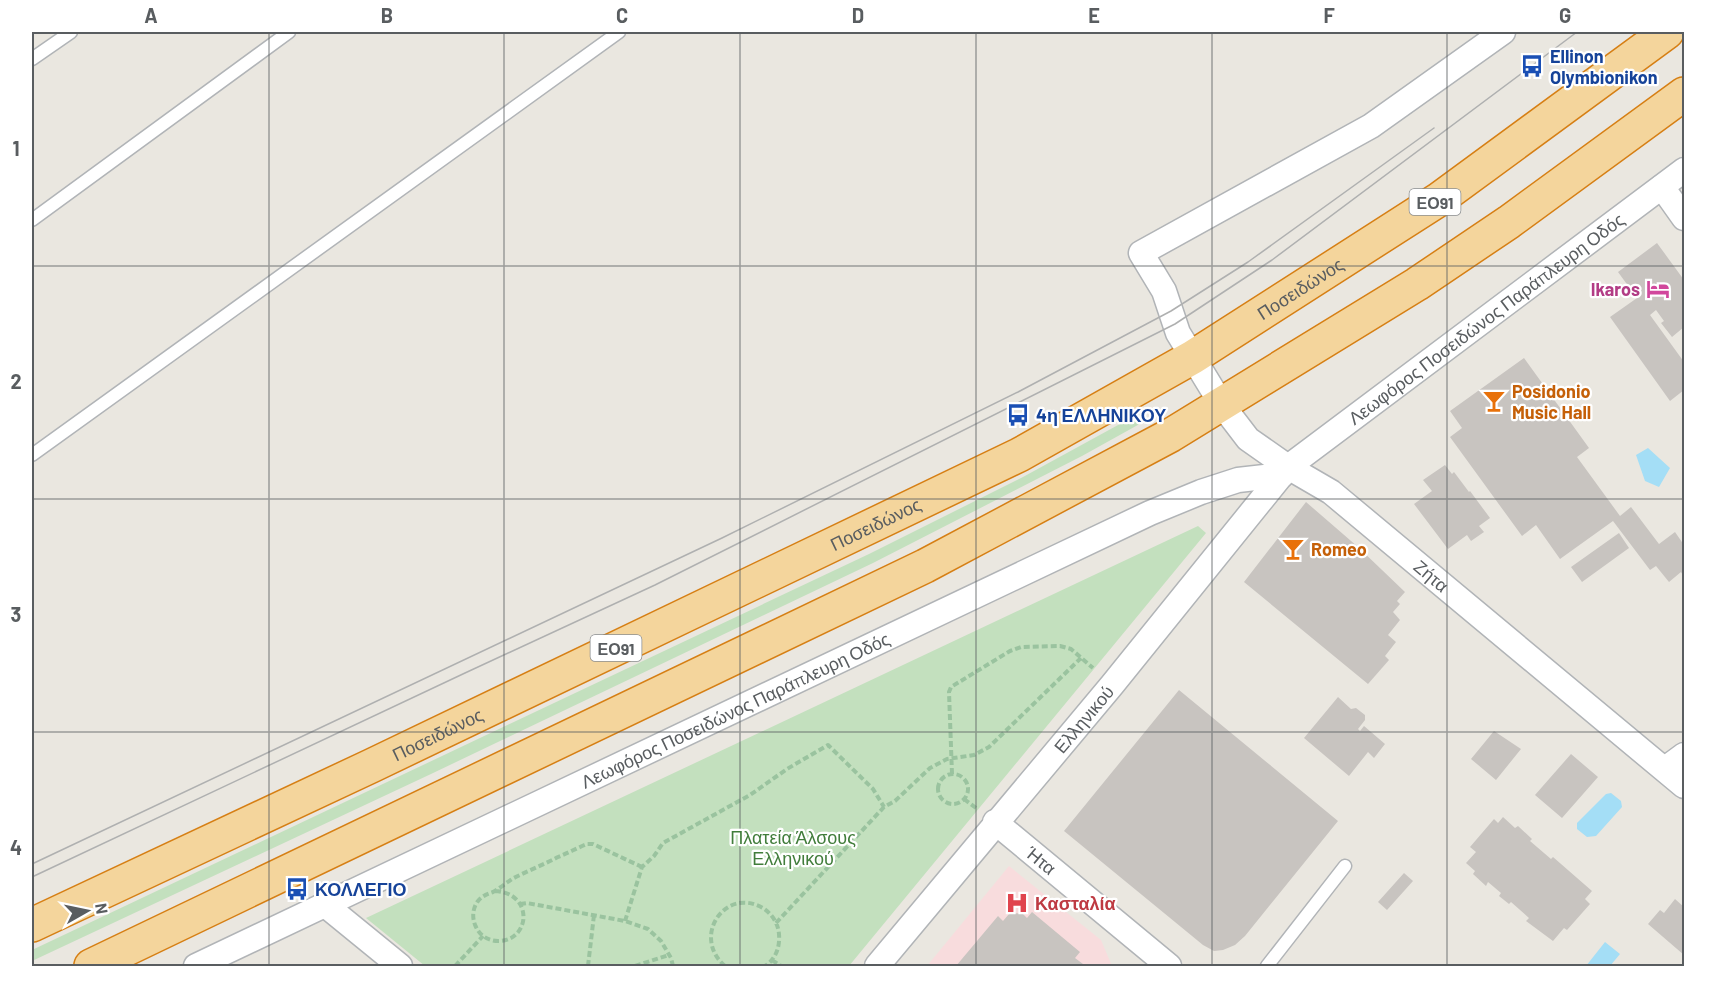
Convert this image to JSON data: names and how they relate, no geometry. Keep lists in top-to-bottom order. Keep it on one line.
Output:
{"streets":{"highway":["ΕΟ91","Ποσειδώνος"],"street":["Λεωφόρος Ποσειδώνος Παράπλευρη Οδός","Ζήτα","Ελληνικού","Ήτα"]},"crossings":[["Ποσειδώνος","Ζήτα"],["Λεωφόρος Ποσειδώνος Παράπλευρη Οδός","Ζήτα"],["Λεωφόρος Ποσειδώνος Παράπλευρη Οδός","Ελληνικού"],["Ζήτα","Ελληνικού"],["Ελληνικού","Ήτα"]],"parks":["Πλατεία Άλσους Ελληνικού"],"places":{"bus stop":["Ellinon Olymbionikon","4η ΕΛΛΗΝΙΚΟΥ","ΚΟΛΛΕΓΙΟ"],"hotel":["Ikaros"],"bar":["Posidonio Music Hall","Romeo"],"hospital":["Κασταλία"]},"north":"right","grid":{"columns":["A","B","C","D","E","F","G"],"rows":["1","2","3","4"]}}
